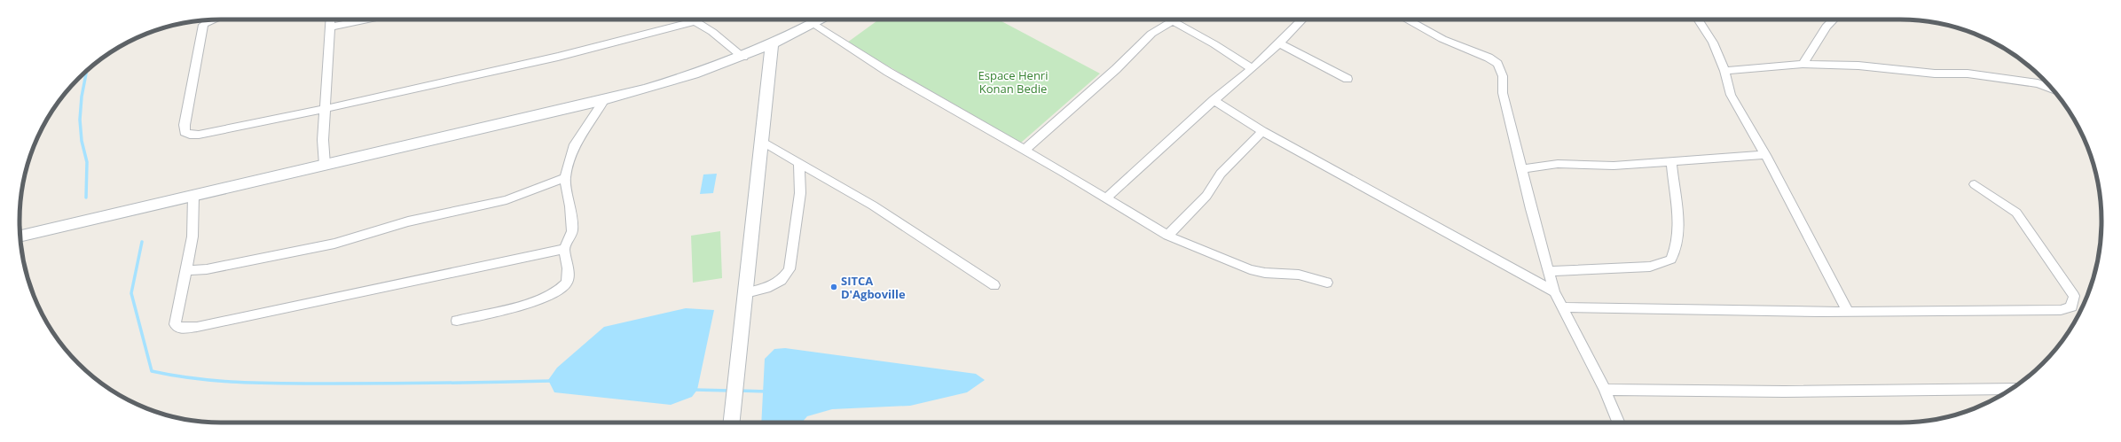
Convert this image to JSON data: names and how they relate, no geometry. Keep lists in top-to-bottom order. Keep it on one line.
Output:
{"parks":["Espace Henri Konan Bedie"],"places":["SITCA D'Agboville"]}
